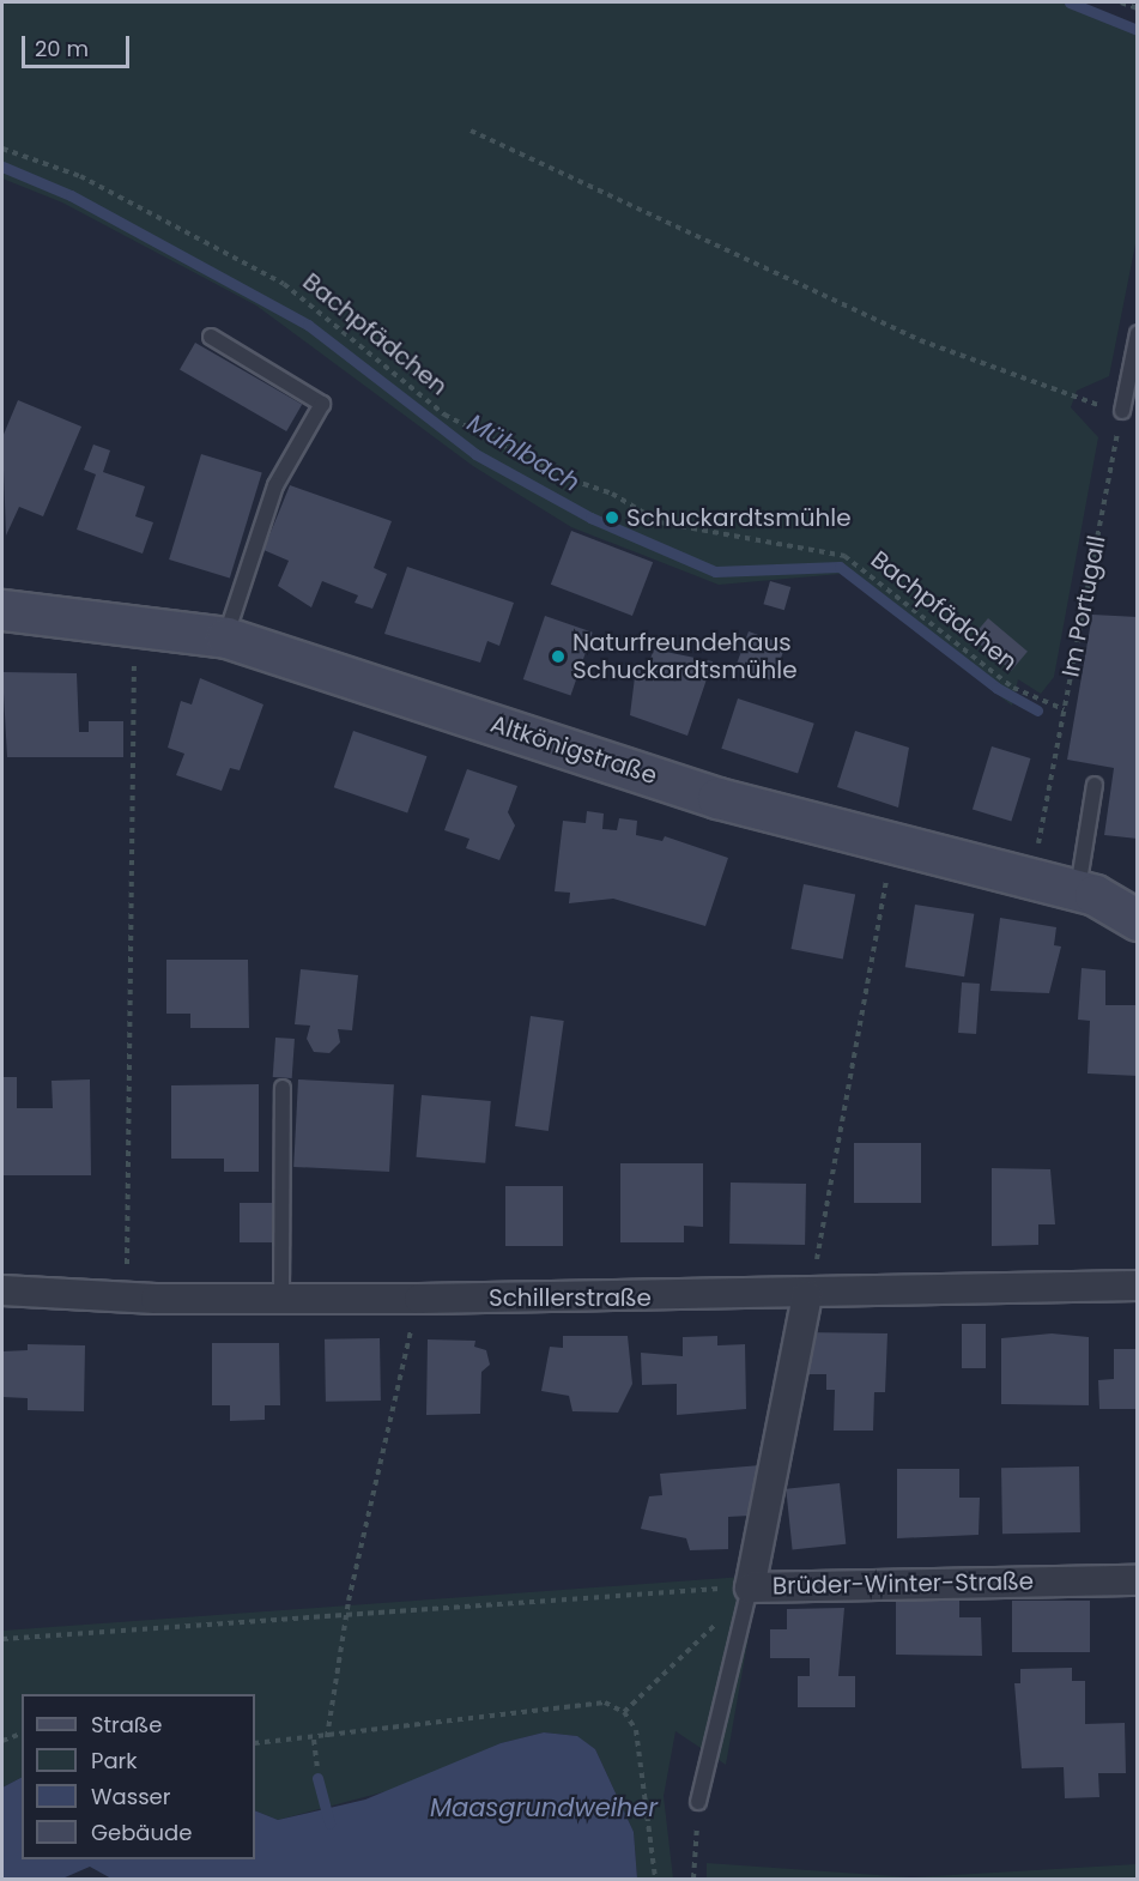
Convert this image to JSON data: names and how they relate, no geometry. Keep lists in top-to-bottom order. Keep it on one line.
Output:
{"streets":{"street":["Altkönigstraße","Schillerstraße","Brüder-Winter-Straße"],"path":["Bachpfädchen","Im Portugall"]},"crossings":[["Bachpfädchen","Im Portugall"],["Im Portugall","Altkönigstraße"],["Schillerstraße","Brüder-Winter-Straße"]],"water":["Mühlbach","Maasgrundweiher"],"places":["Schuckardtsmühle","Naturfreundehaus Schuckardtsmühle"],"legend":["Straße","Park","Wasser","Gebäude"],"scale_bar":"20 m"}
